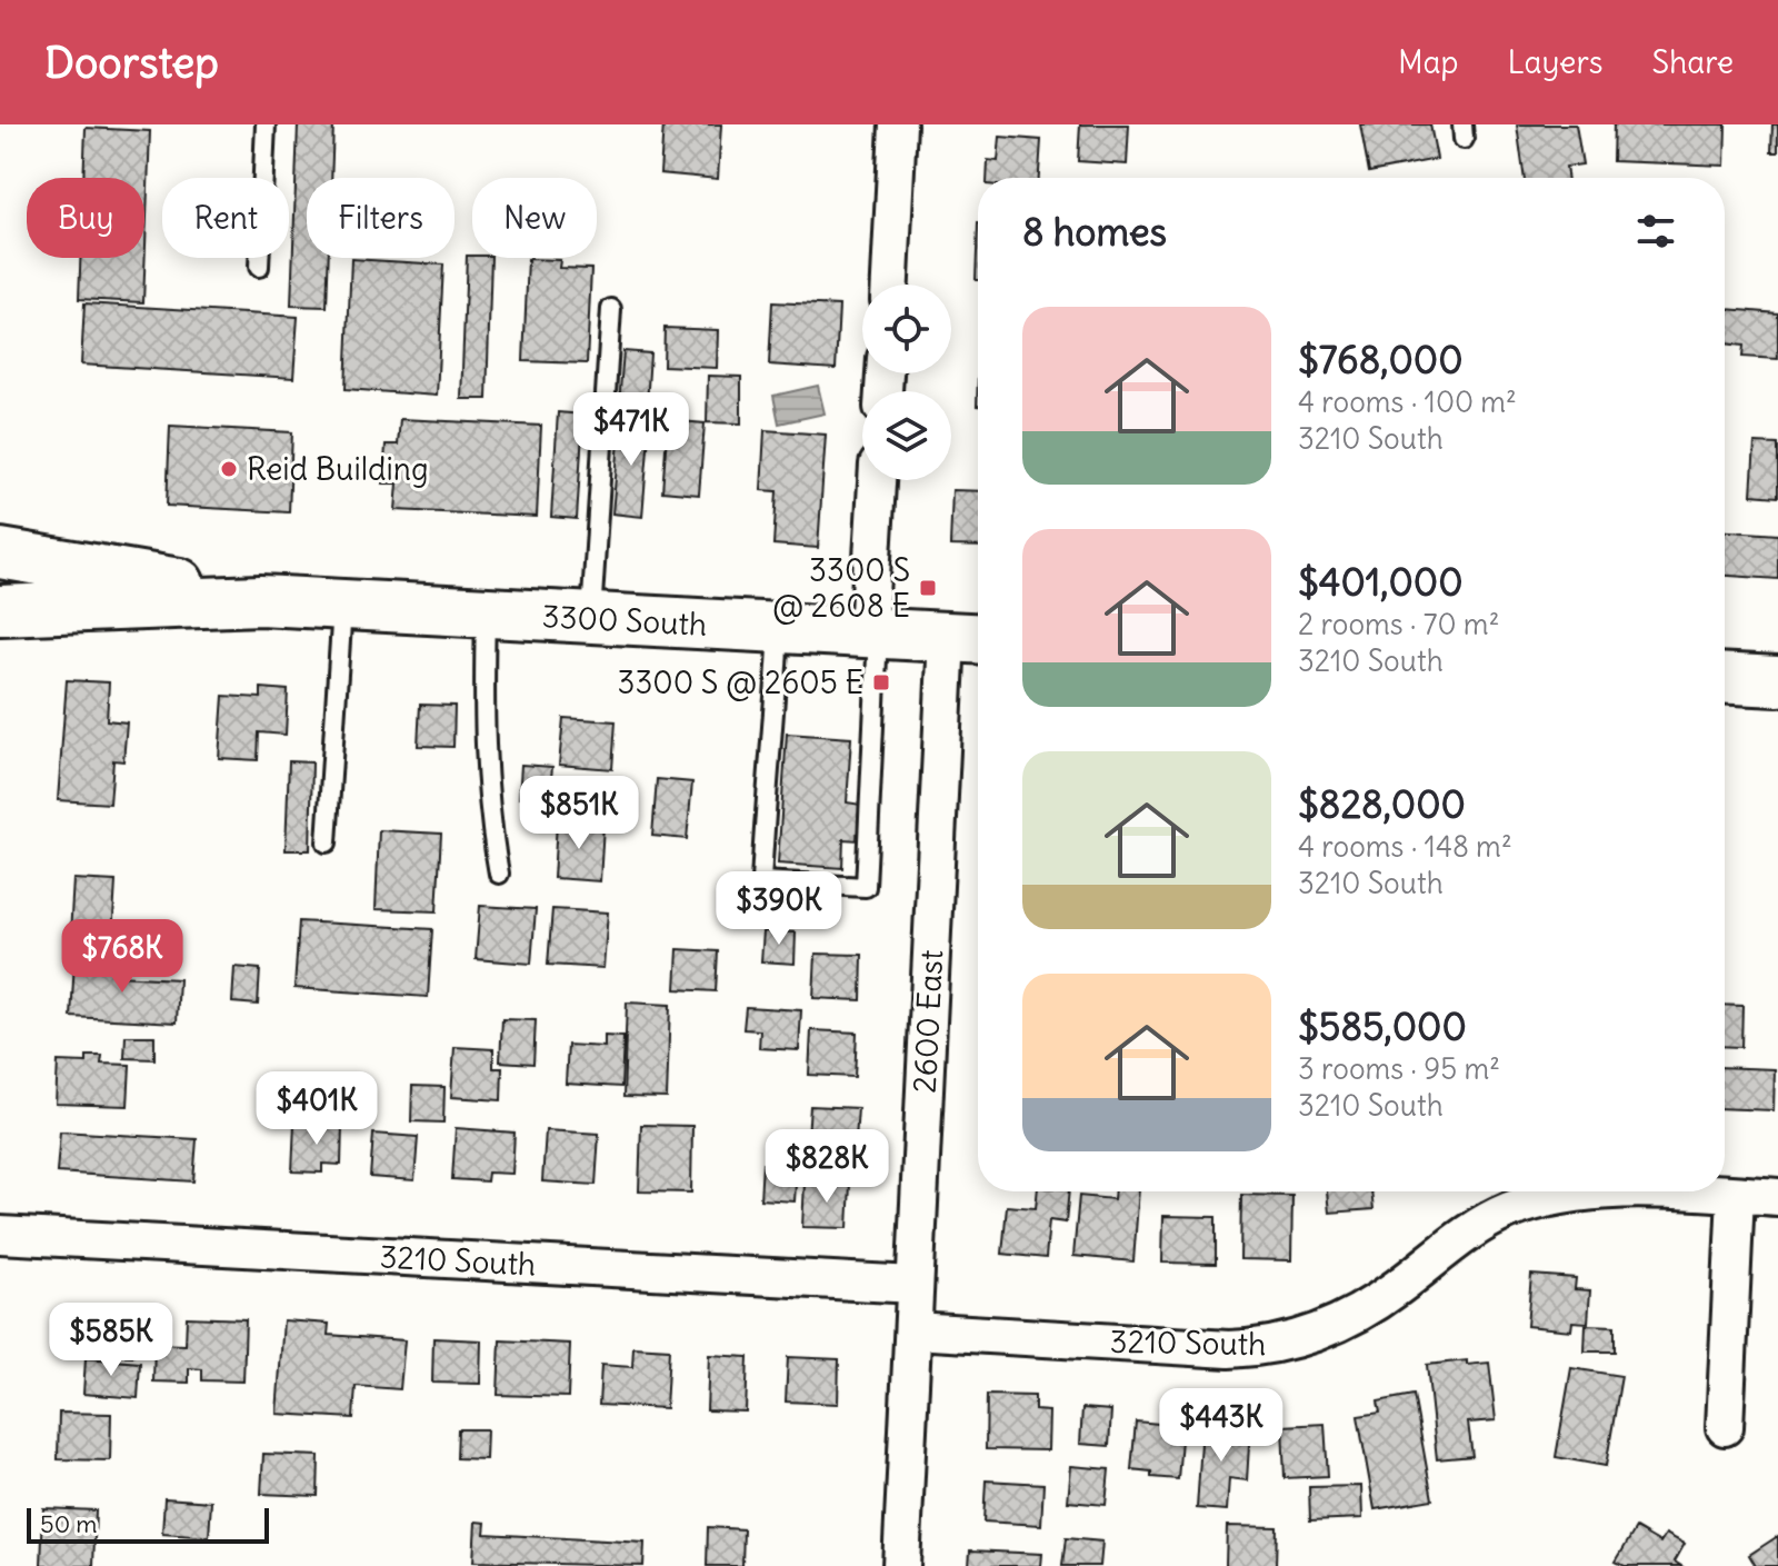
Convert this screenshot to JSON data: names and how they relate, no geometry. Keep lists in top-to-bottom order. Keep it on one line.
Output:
{"streets":{"main road":["3300 South"],"street":["2600 East","3210 South"]},"crossings":[["3300 South","2600 East"],["2600 East","3210 South"]],"places":{"other":["Reid Building"],"transit":["3300 S @ 2608 E","3300 S @ 2605 E"]},"scale_bar":"50 m","page":{"header":"Doorstep","nav":["Map","Layers","Share"],"chip":["Buy","Rent","Filters","New"],"heading":"8 homes","list":[{"name":"$768,000","note":"4 rooms · 100 m² · 3210 South"},{"name":"$401,000","note":"2 rooms · 70 m² · 3210 South"},{"name":"$828,000","note":"4 rooms · 148 m² · 3210 South"},{"name":"$585,000","note":"3 rooms · 95 m² · 3210 South"}],"price":["$471K","$851K","$390K","$768K","$401K","$828K","$585K","$443K"],"scale":"50 m"}}
